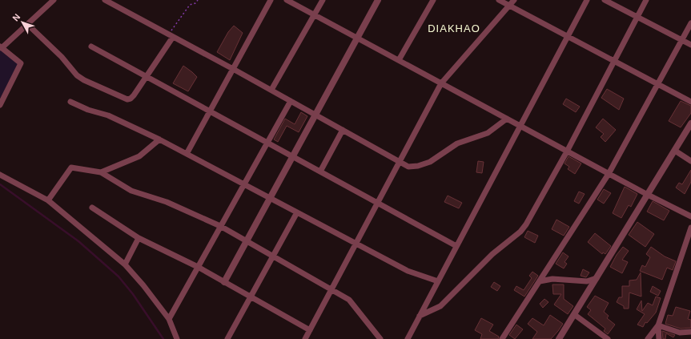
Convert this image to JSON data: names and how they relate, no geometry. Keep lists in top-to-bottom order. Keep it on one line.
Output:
{"districts":["DIAKHAO"],"north":"top left"}
